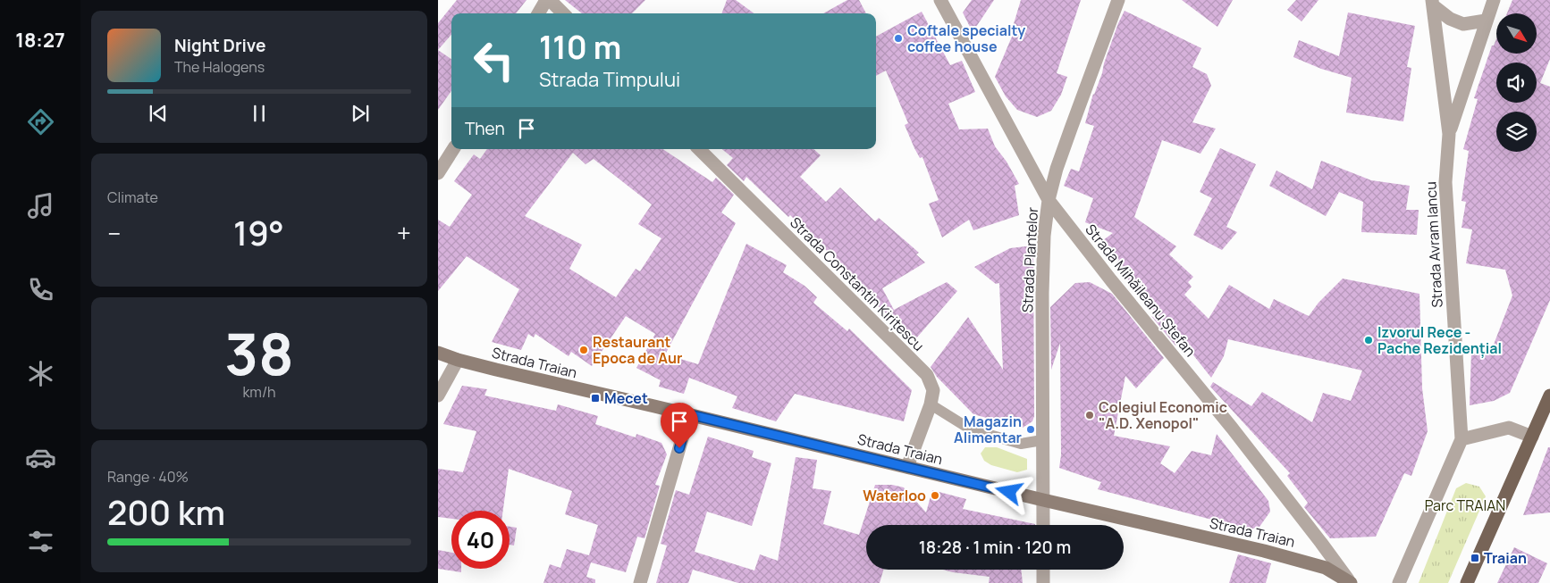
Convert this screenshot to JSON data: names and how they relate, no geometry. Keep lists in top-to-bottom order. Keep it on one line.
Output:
{"streets":{"street":["Strada Avram Iancu","Strada Plantelor","Strada Constantin Kirițescu","Strada Mihăileanu Ștefan","Strada Traian"]},"crossings":[["Strada Plantelor","Strada Mihăileanu Ștefan"],["Strada Plantelor","Strada Traian"],["Strada Constantin Kirițescu","Strada Traian"],["Strada Mihăileanu Ștefan","Strada Traian"]],"parks":["Parc TRAIAN"],"places":{"other":["Coftale specialty coffee house","Izvorul Rece - Pache Rezidențial","Restaurant Epoca de Aur","Colegiul Economic \"A.D. Xenopol\"","Magazin Alimentar","Waterloo"],"transit":["Mecet","Traian"]},"north":"bottom right","page":{"tabs":"18:27","turn":["110 m","Strada Timpului"],"song":["Night Drive","The Halogens"],"then":"Then","tile":["Climate",["38","km/h"],["Range · 40%","200 km"]],"heat":["−","19°","+"],"limit":"40","trip":"18:28 · 1 min · 120 m"}}
